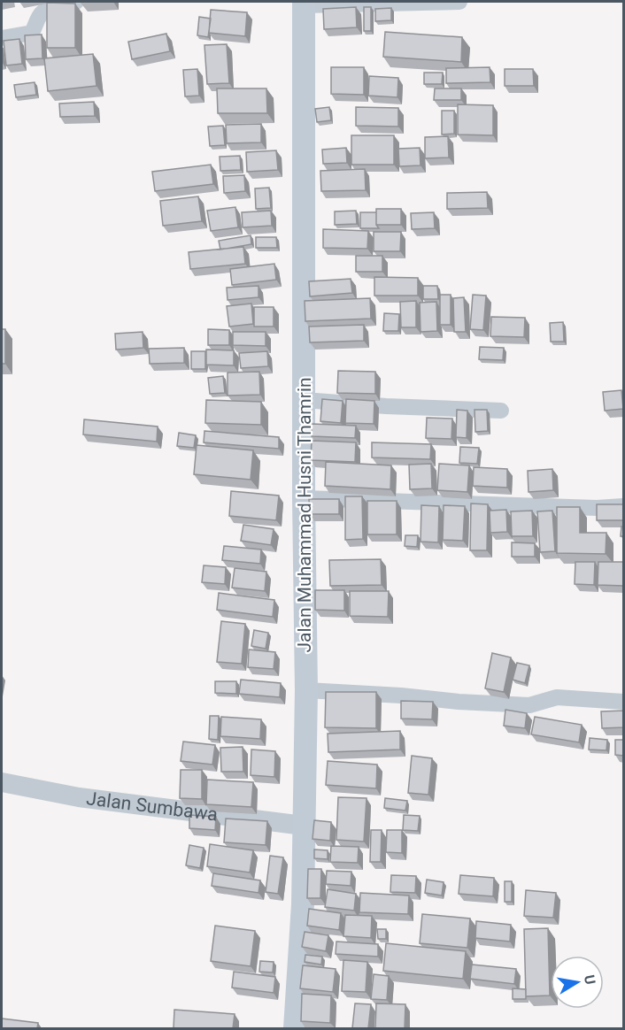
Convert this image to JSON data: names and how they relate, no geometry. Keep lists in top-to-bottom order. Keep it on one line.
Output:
{"streets":{"main road":["Jalan Muhammad Husni Thamrin"],"street":["Jalan Sumbawa"]},"crossings":[["Jalan Muhammad Husni Thamrin","Jalan Sumbawa"]],"north":"right"}
